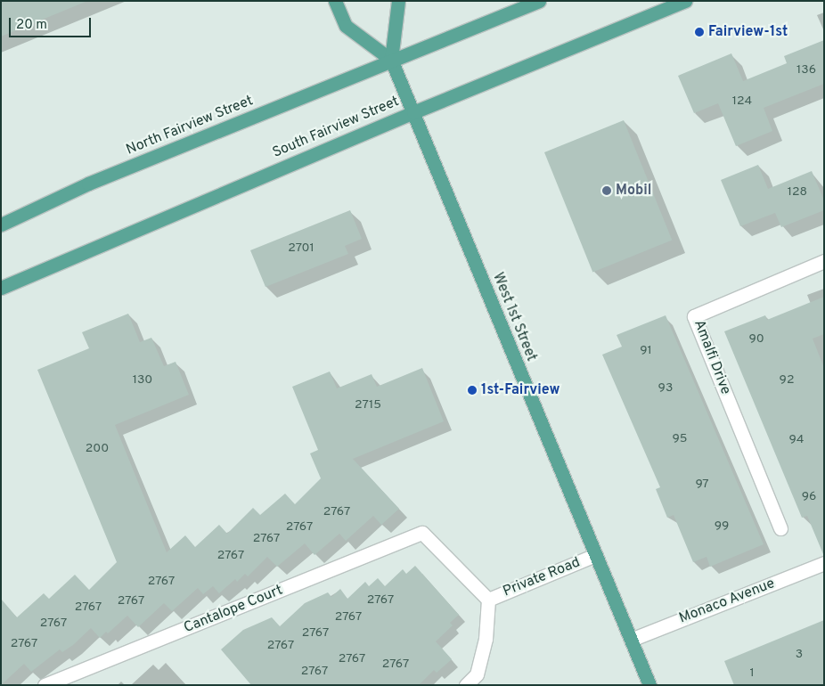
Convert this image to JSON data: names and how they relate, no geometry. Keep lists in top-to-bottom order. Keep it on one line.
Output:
{"streets":{"main road":["North Fairview Street","South Fairview Street","West 1st Street"],"street":["Amalfi Drive","Private Road","Monaco Avenue","Cantalope Court"]},"crossings":[["North Fairview Street","West 1st Street"],["South Fairview Street","West 1st Street"],["West 1st Street","Private Road"],["West 1st Street","Monaco Avenue"],["Private Road","Cantalope Court"]],"places":["Fairview-1st","Mobil","1st-Fairview"],"house_numbers":["136","124","128","2701","90","91","130","92","93","2715","95","94","200","97","96","2767","99","2767","2767","2767","2767","2767","2767","2767","2767","2767","2767","2767","2767","3","2767","2767","2767","1"],"scale_bar":"20 m"}
